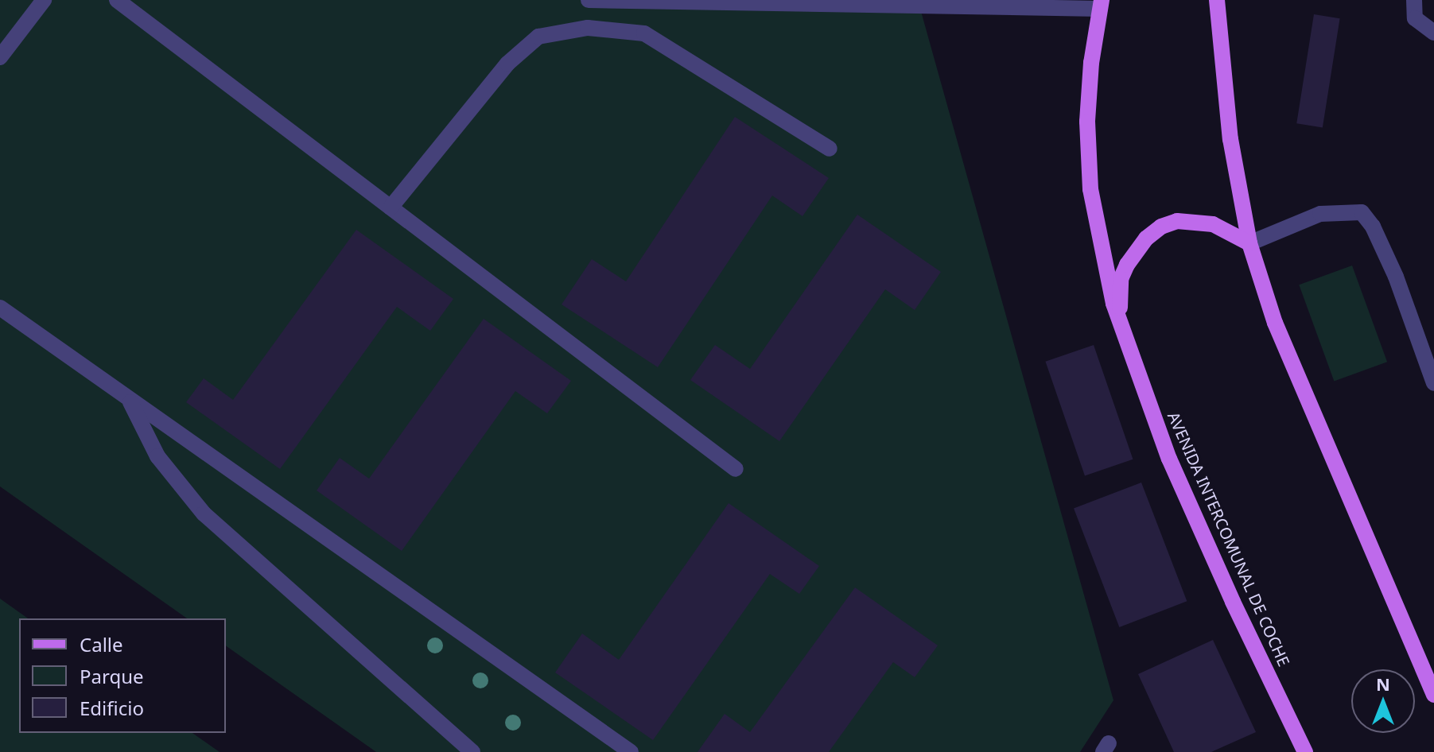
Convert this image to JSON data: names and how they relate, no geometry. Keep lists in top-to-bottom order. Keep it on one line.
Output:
{"streets":{"main road":["AVENIDA INTERCOMUNAL DE COCHE"]},"legend":["Calle","Parque","Edificio"],"north":"top"}
